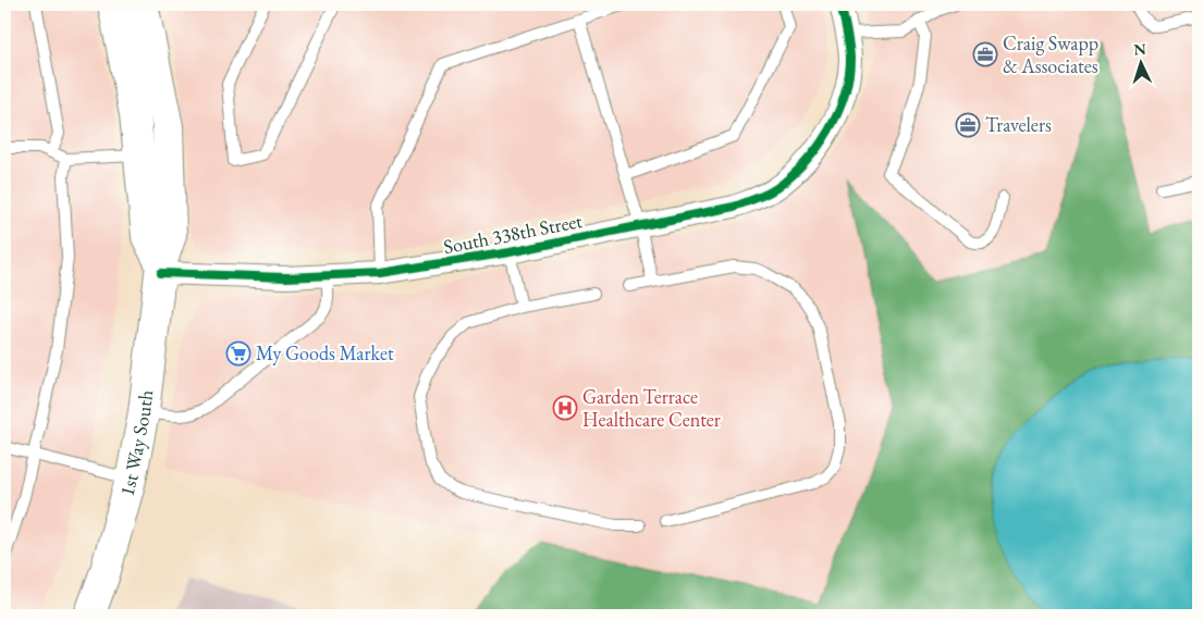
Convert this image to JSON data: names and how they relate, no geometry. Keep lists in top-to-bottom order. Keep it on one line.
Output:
{"streets":{"main road":["1st Way South"],"street":["South 338th Street"]},"crossings":[["South 338th Street","1st Way South"]],"places":{"office":["Craig Swapp & Associates","Travelers"],"supermarket":["My Goods Market"],"hospital":["Garden Terrace Healthcare Center"]},"north":"top"}
